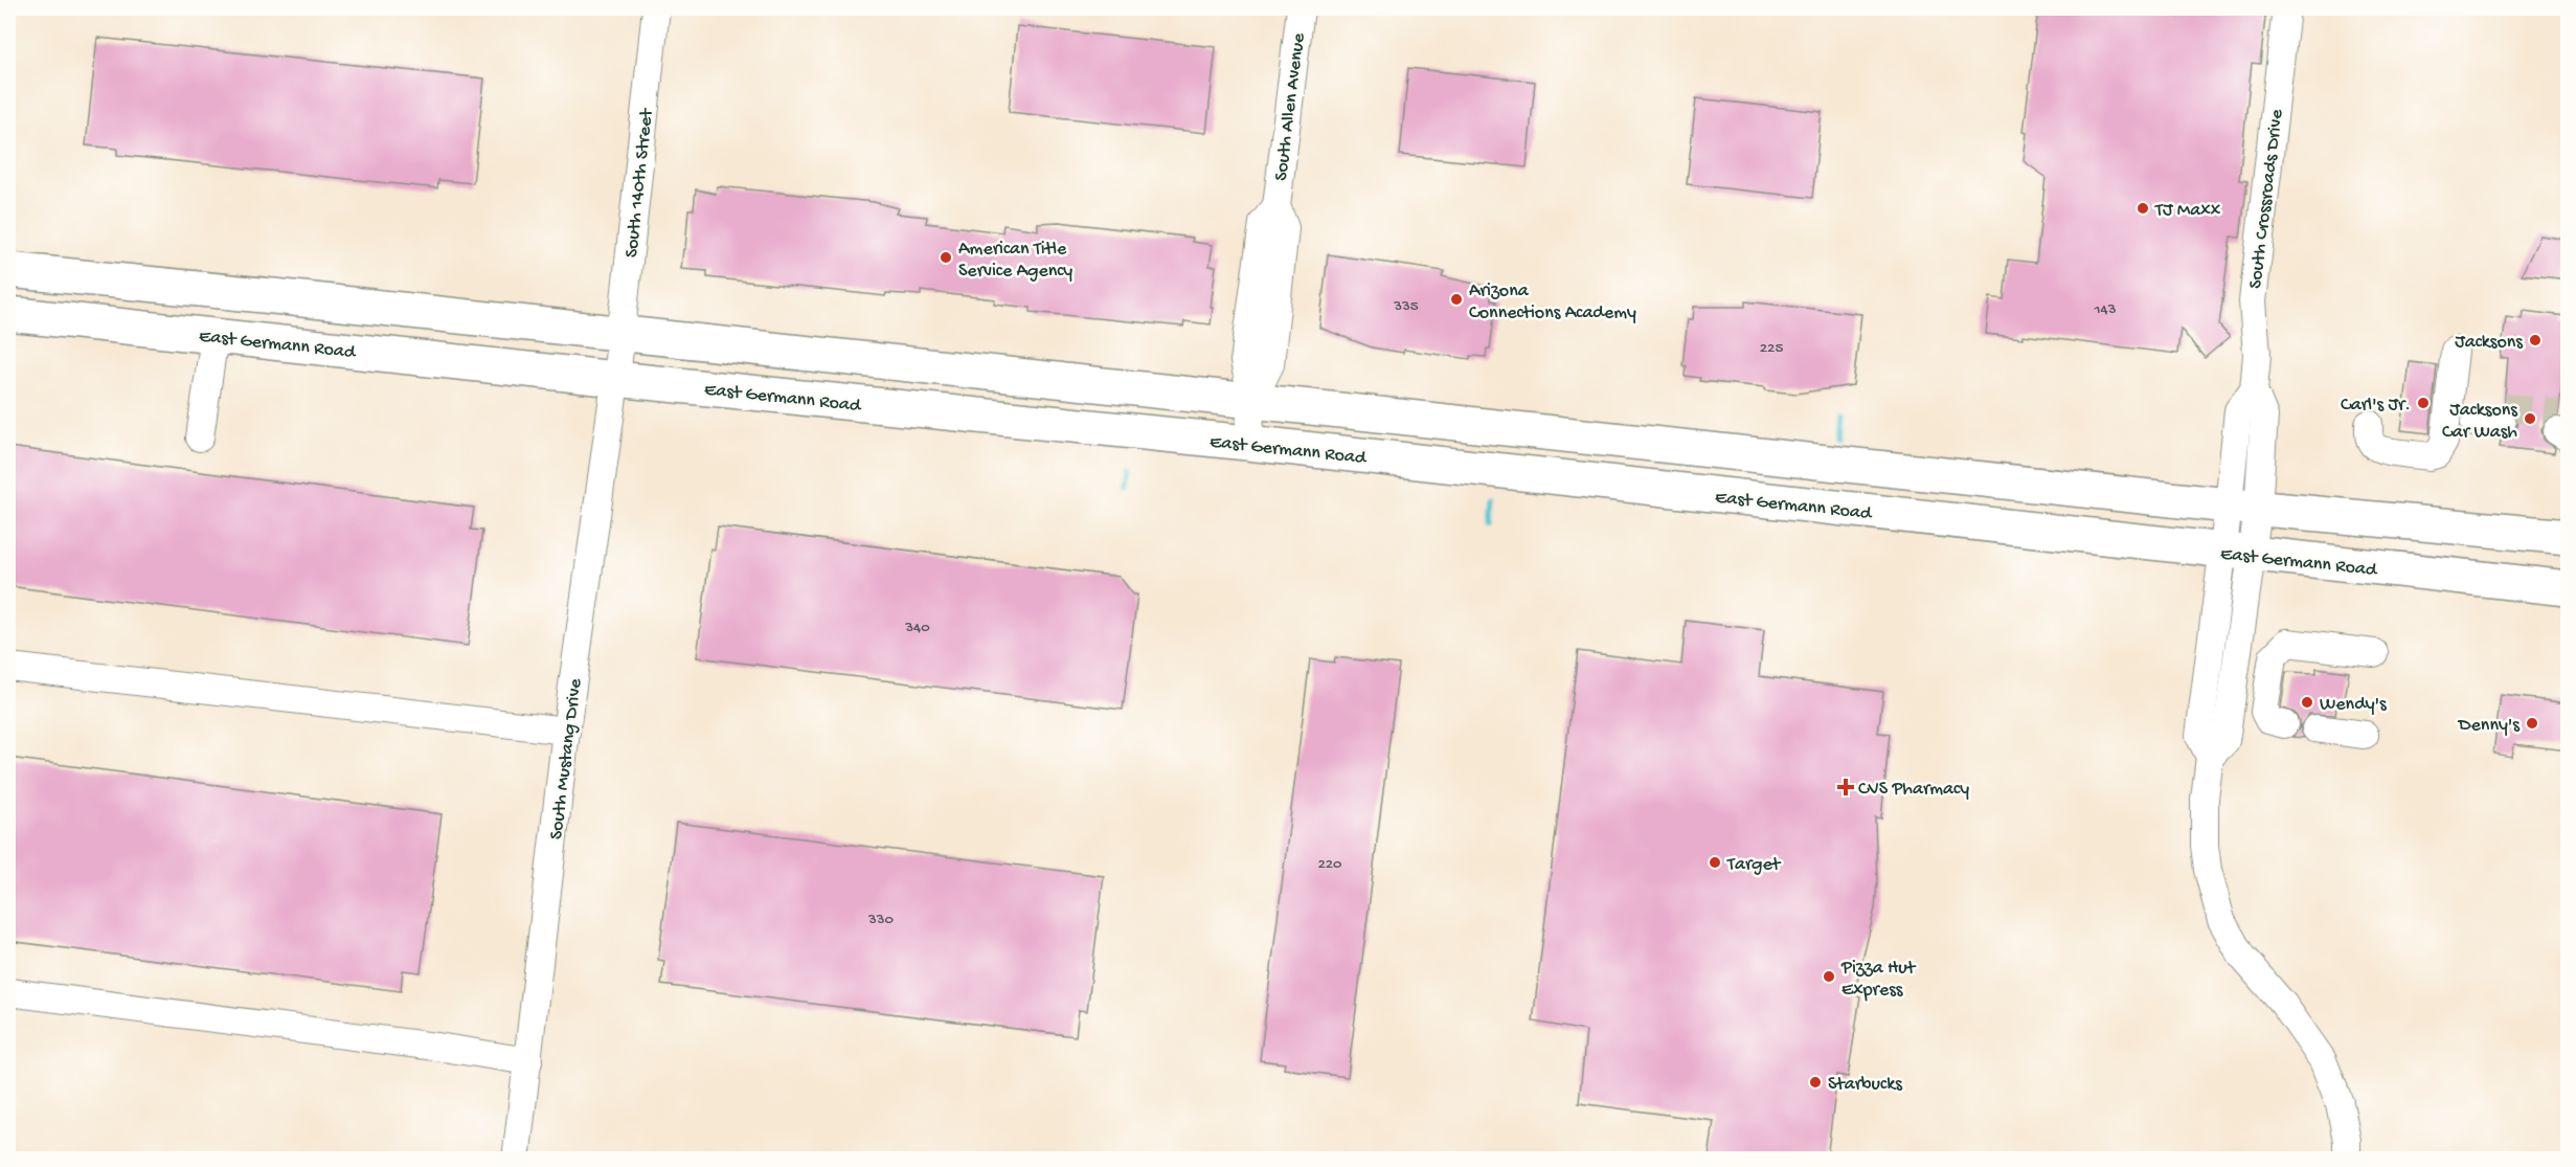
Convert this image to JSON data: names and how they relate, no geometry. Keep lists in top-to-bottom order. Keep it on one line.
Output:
{"streets":{"main road":["East Germann Road"],"street":["South Allen Avenue","South 140th Street","South Crossroads Drive","South Mustang Drive"]},"crossings":[["South Allen Avenue","East Germann Road"],["South 140th Street","East Germann Road"],["South 140th Street","South Mustang Drive"],["South Crossroads Drive","East Germann Road"],["East Germann Road","South Mustang Drive"]],"places":{"other":["TJ Maxx","American Title Service Agency","Arizona Connections Academy","Jacksons","Carl's Jr.","Jacksons Car Wash","Wendy's","Denny's","Target","Pizza Hut Express","Starbucks"],"health":["CVS Pharmacy"]},"house_numbers":["335","143","225","340","220","330"]}
